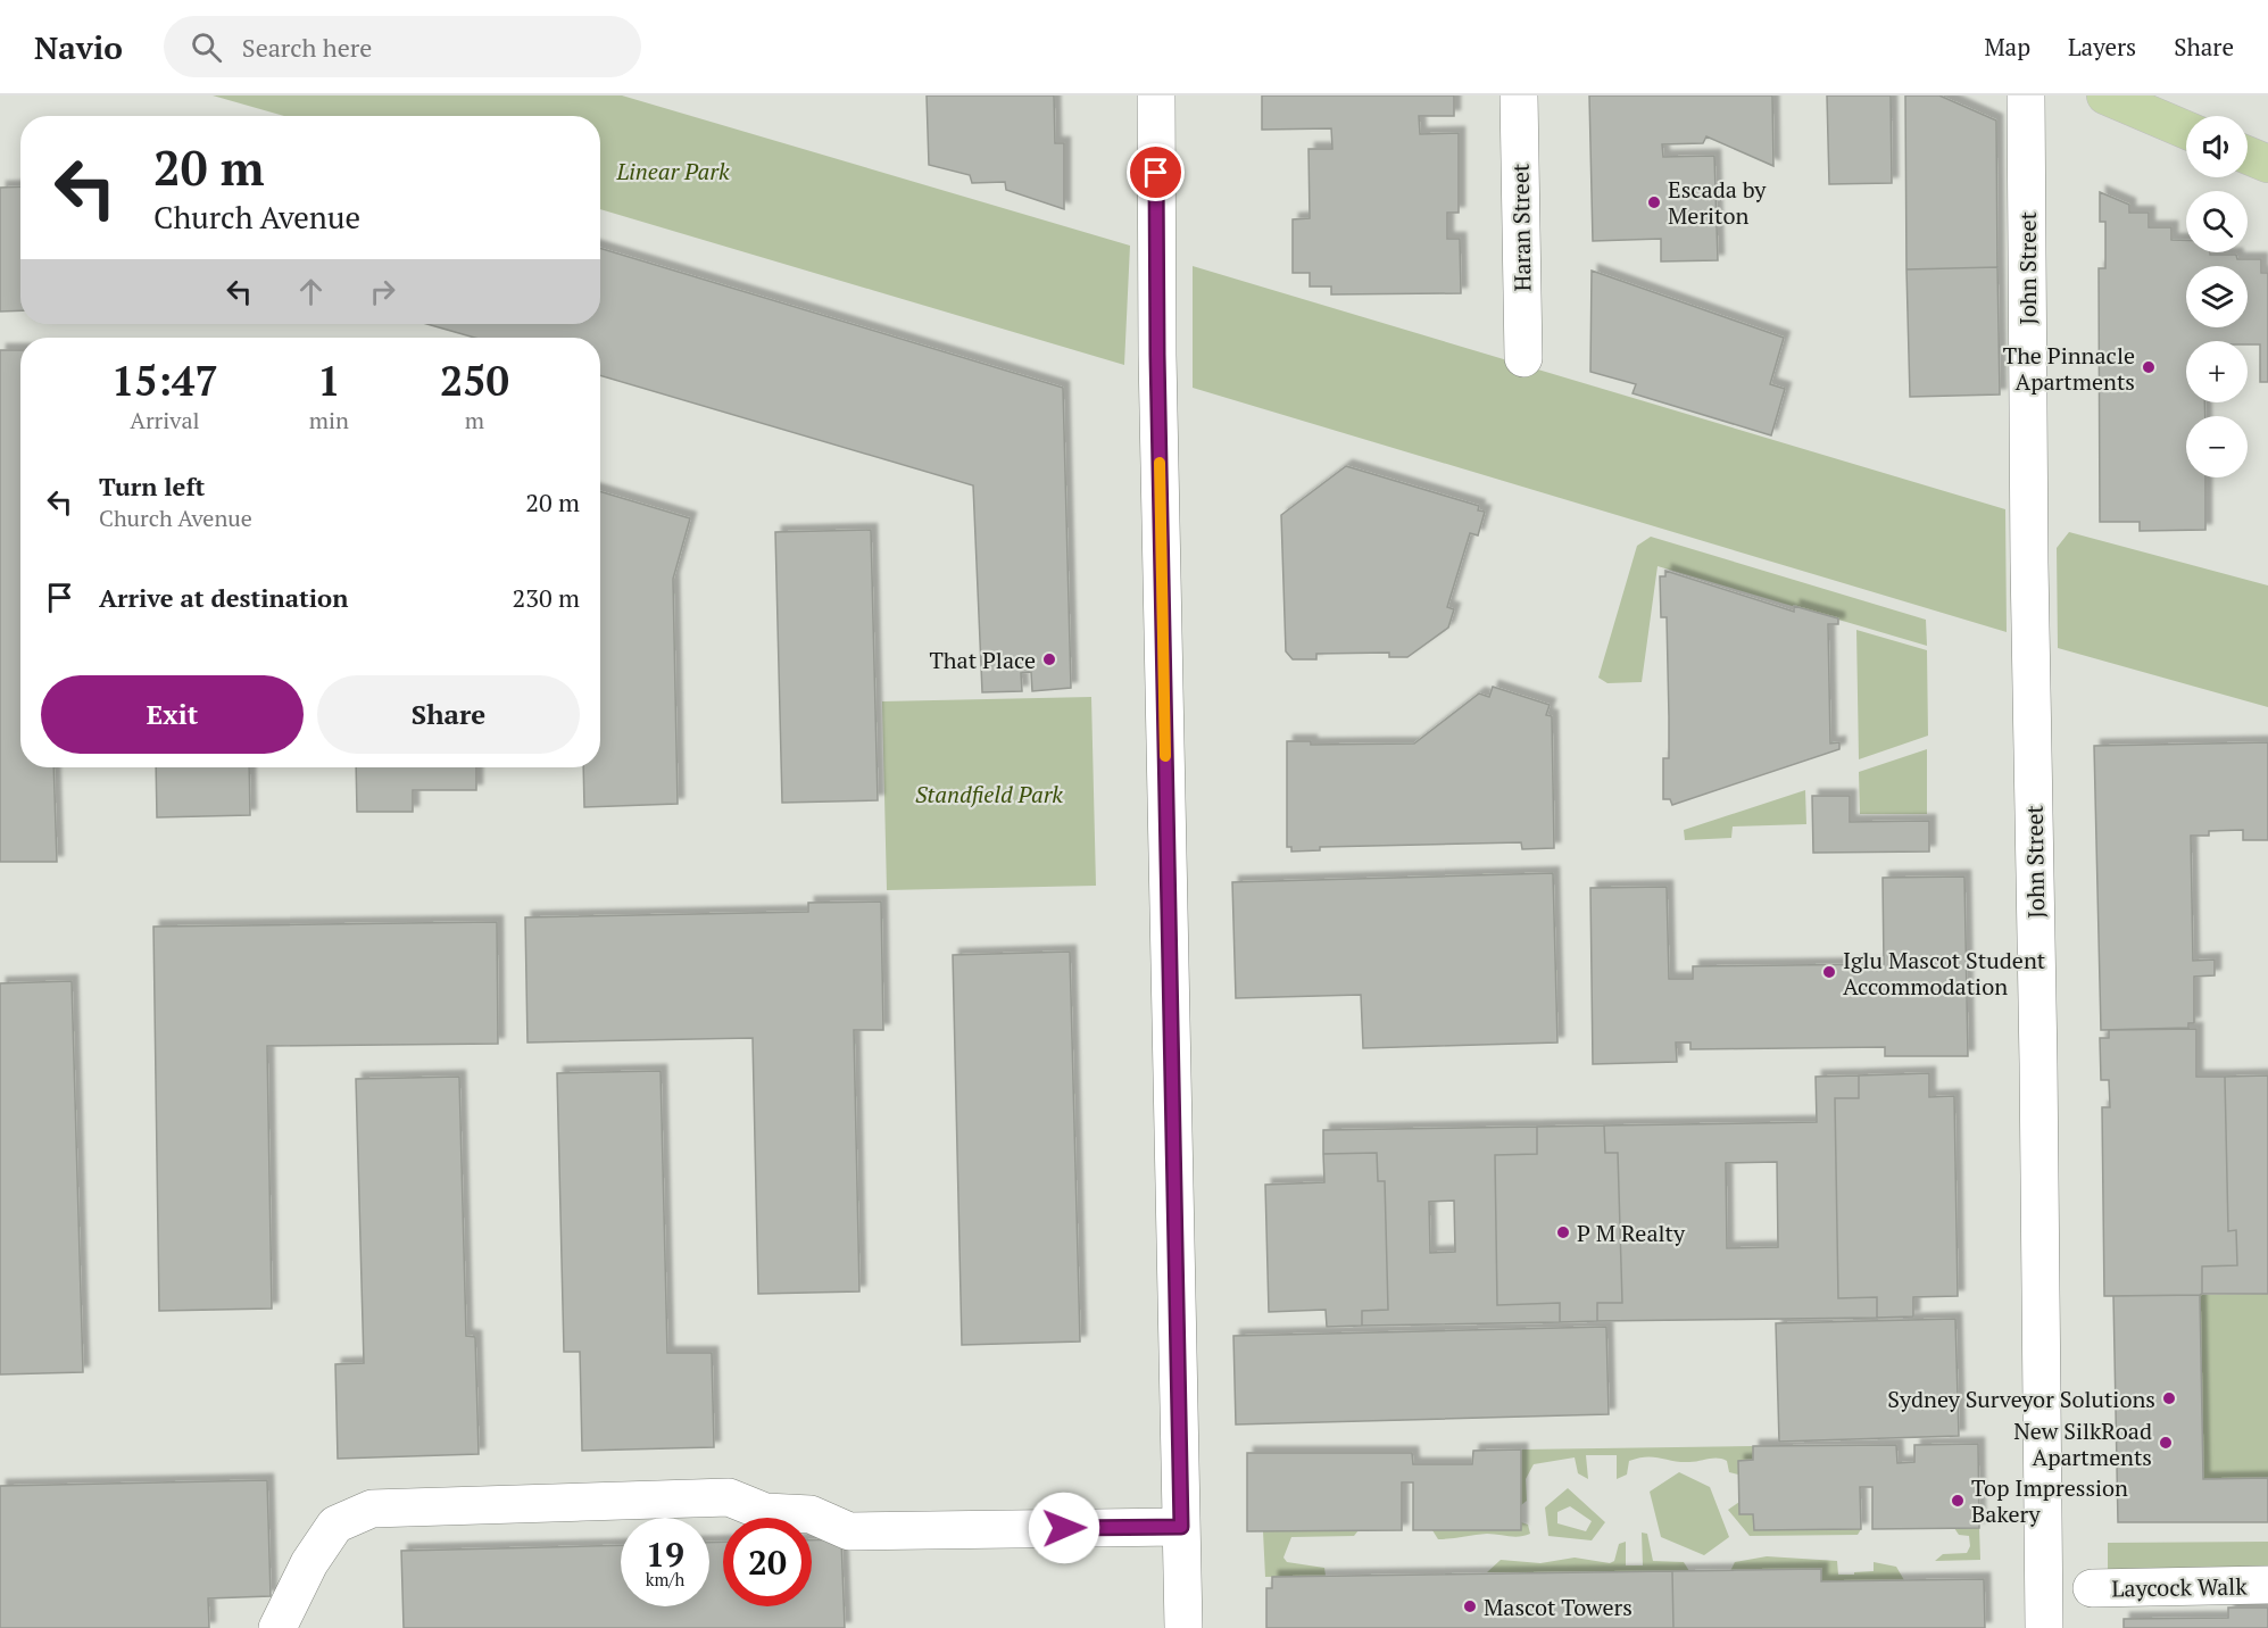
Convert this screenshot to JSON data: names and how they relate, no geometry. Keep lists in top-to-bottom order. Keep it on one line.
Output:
{"streets":{"street":["Haran Street","John Street","Laycock Walk"]},"parks":["Linear Park","Standfield Park"],"places":["Escada by Meriton","The Pinnacle Apartments","That Place","Iglu Mascot Student Accommodation","P M Realty","Sydney Surveyor Solutions","New SilkRoad Apartments","Top Impression Bakery","Mascot Towers"],"page":{"header":"Navio","search":"Search here","nav":["Map","Layers","Share"],"map_buttons":["+","−"],"turn":["20 m","Church Avenue"],"eta":["15:47","Arrival","1","min","250","m"],"list":[{"name":"Turn left","note":"Church Avenue","value":"20 m"},{"name":"Arrive at destination","value":"230 m"}],"buttons":["Exit","Share"],"speed":"19 km/h","limit":"20"}}
